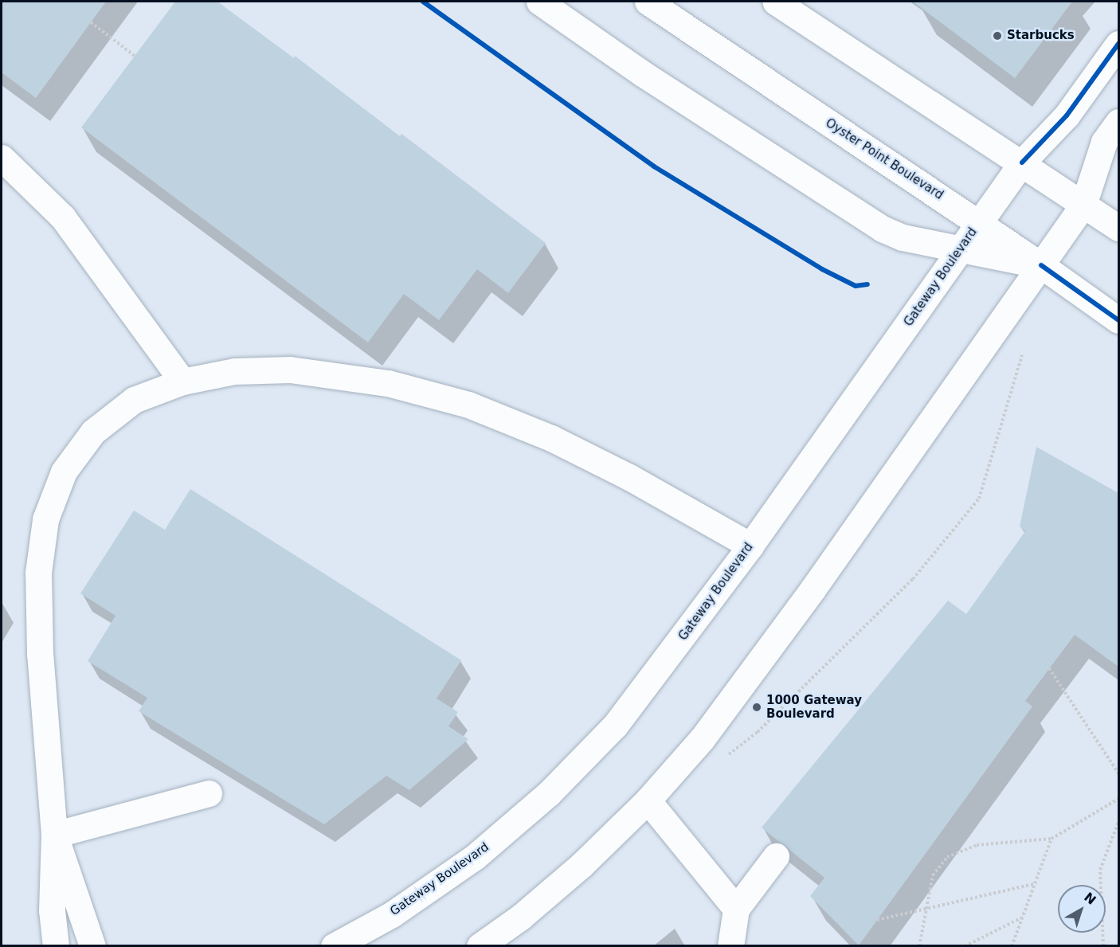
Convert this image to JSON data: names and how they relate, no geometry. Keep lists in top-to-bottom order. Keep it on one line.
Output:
{"streets":{"main road":["Oyster Point Boulevard","Gateway Boulevard"]},"crossings":[["Oyster Point Boulevard","Gateway Boulevard"]],"places":["Starbucks","1000 Gateway Boulevard"],"north":"top right"}
